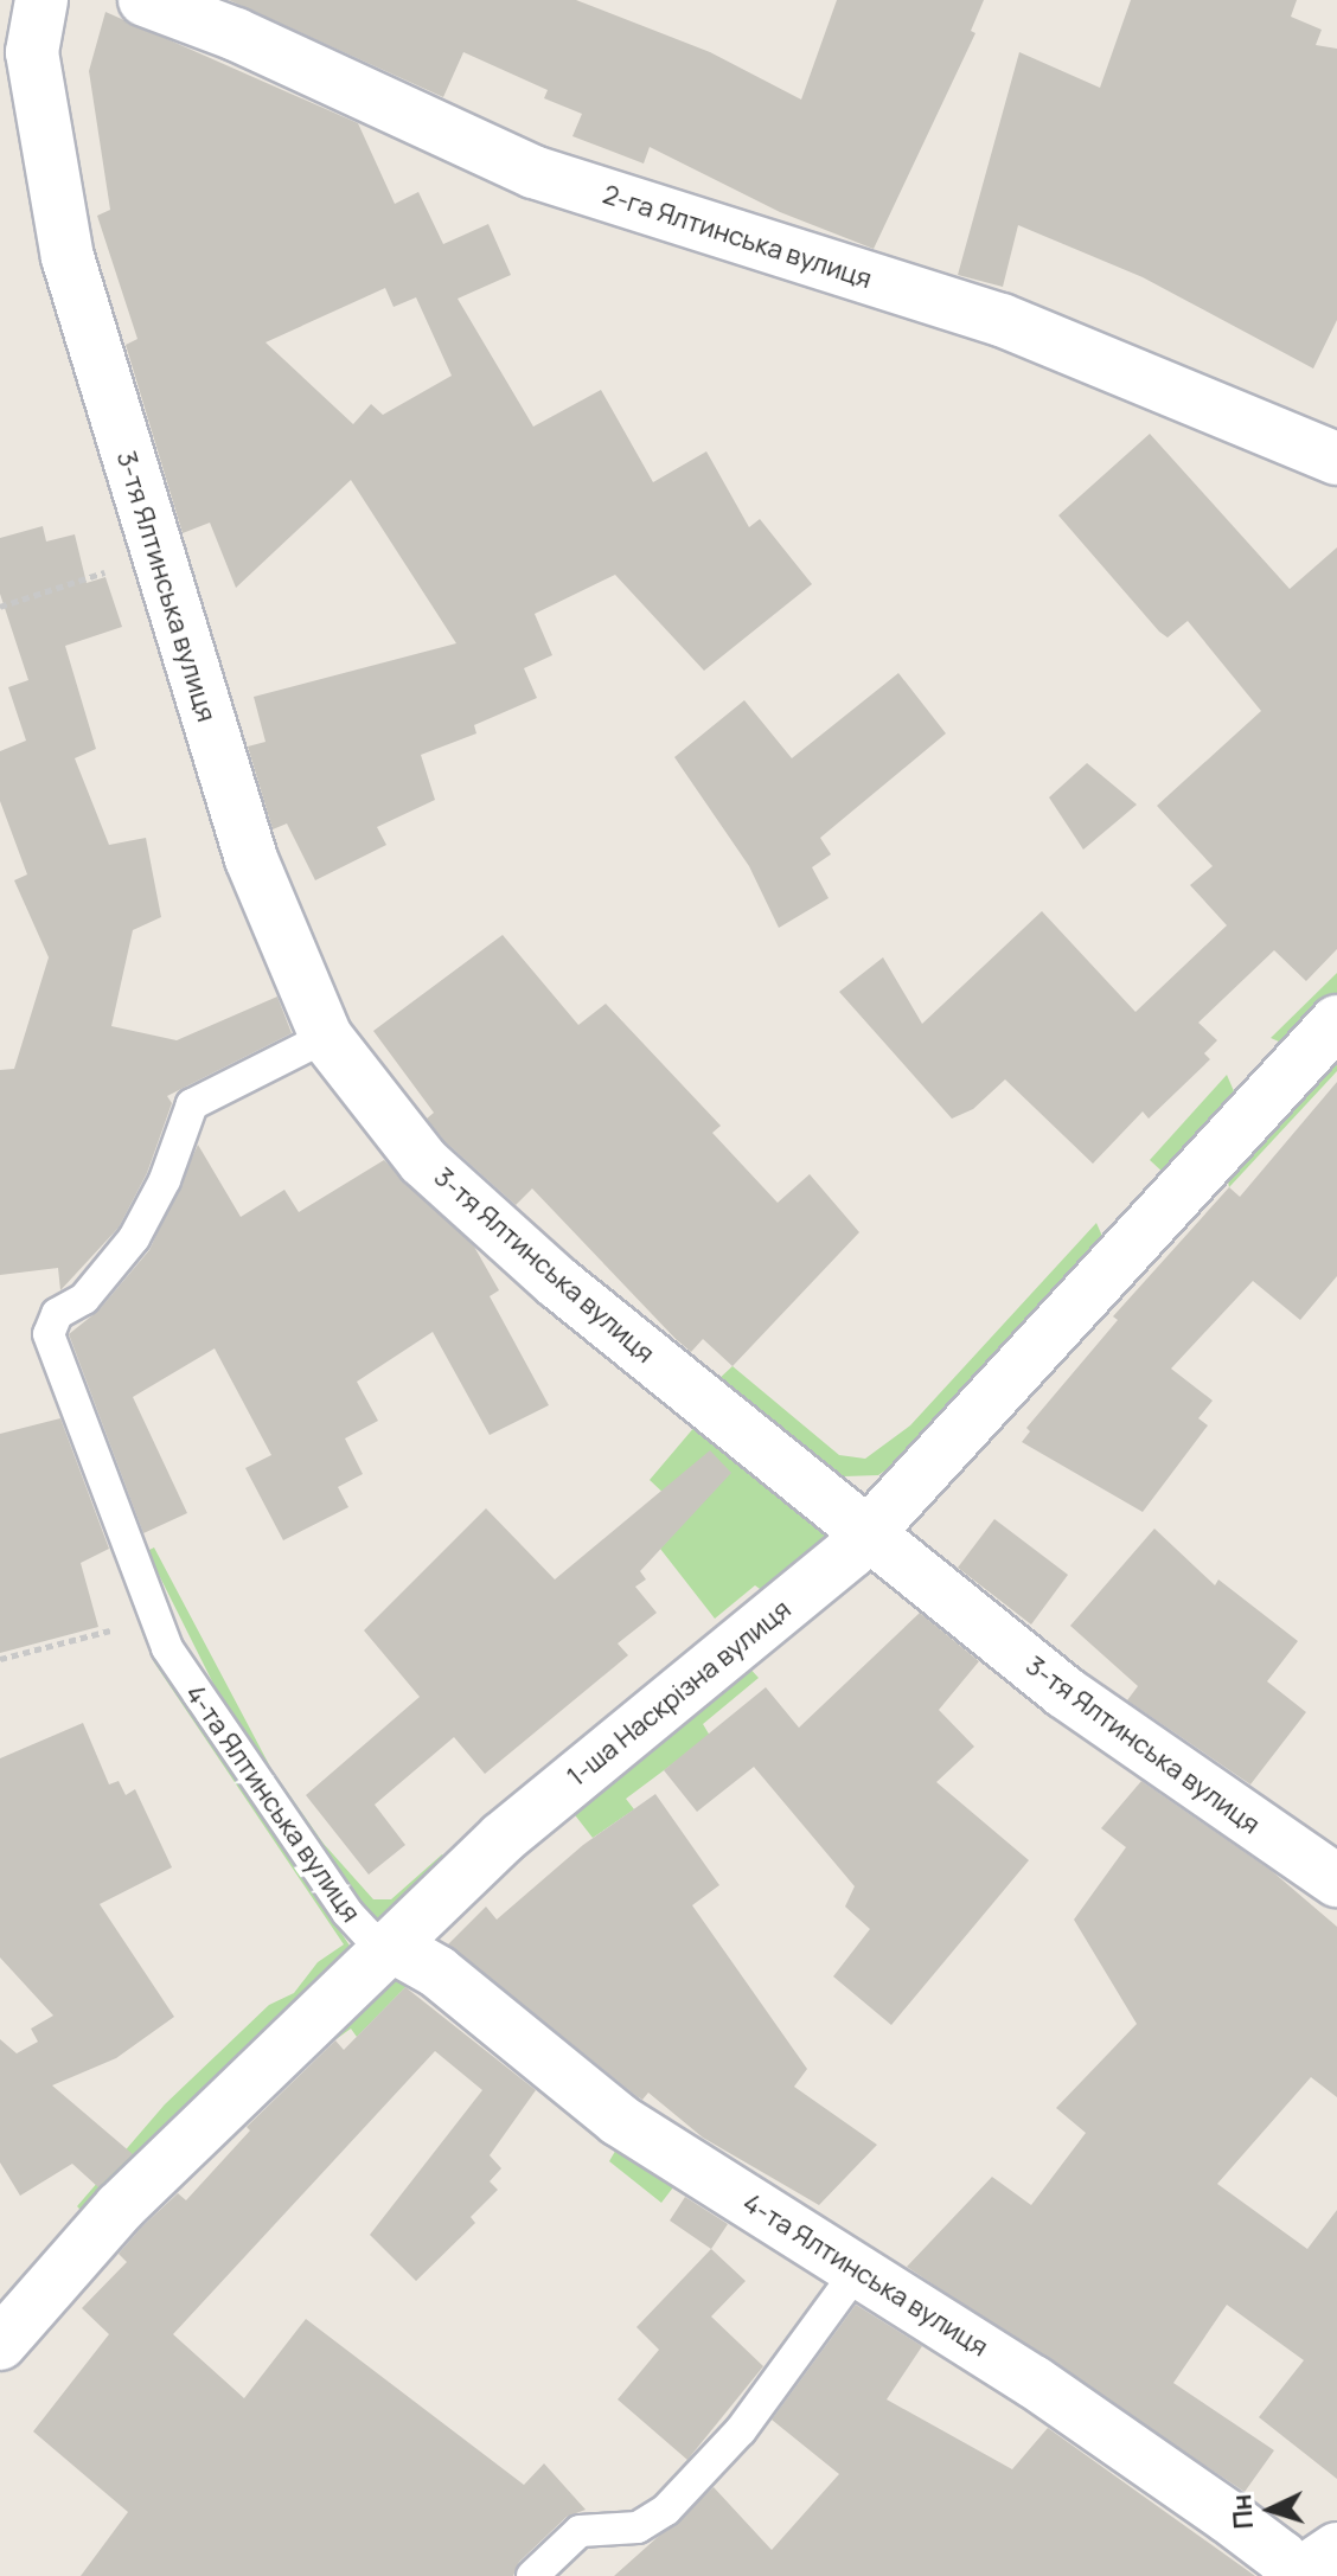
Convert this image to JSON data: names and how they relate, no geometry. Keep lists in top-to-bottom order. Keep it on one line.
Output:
{"streets":{"street":["2-га Ялтинська вулиця","3-тя Ялтинська вулиця","1-ша Наскрізна вулиця","4-та Ялтинська вулиця"]},"crossings":[["3-тя Ялтинська вулиця","1-ша Наскрізна вулиця"],["3-тя Ялтинська вулиця","4-та Ялтинська вулиця"],["1-ша Наскрізна вулиця","4-та Ялтинська вулиця"]],"north":"left"}
